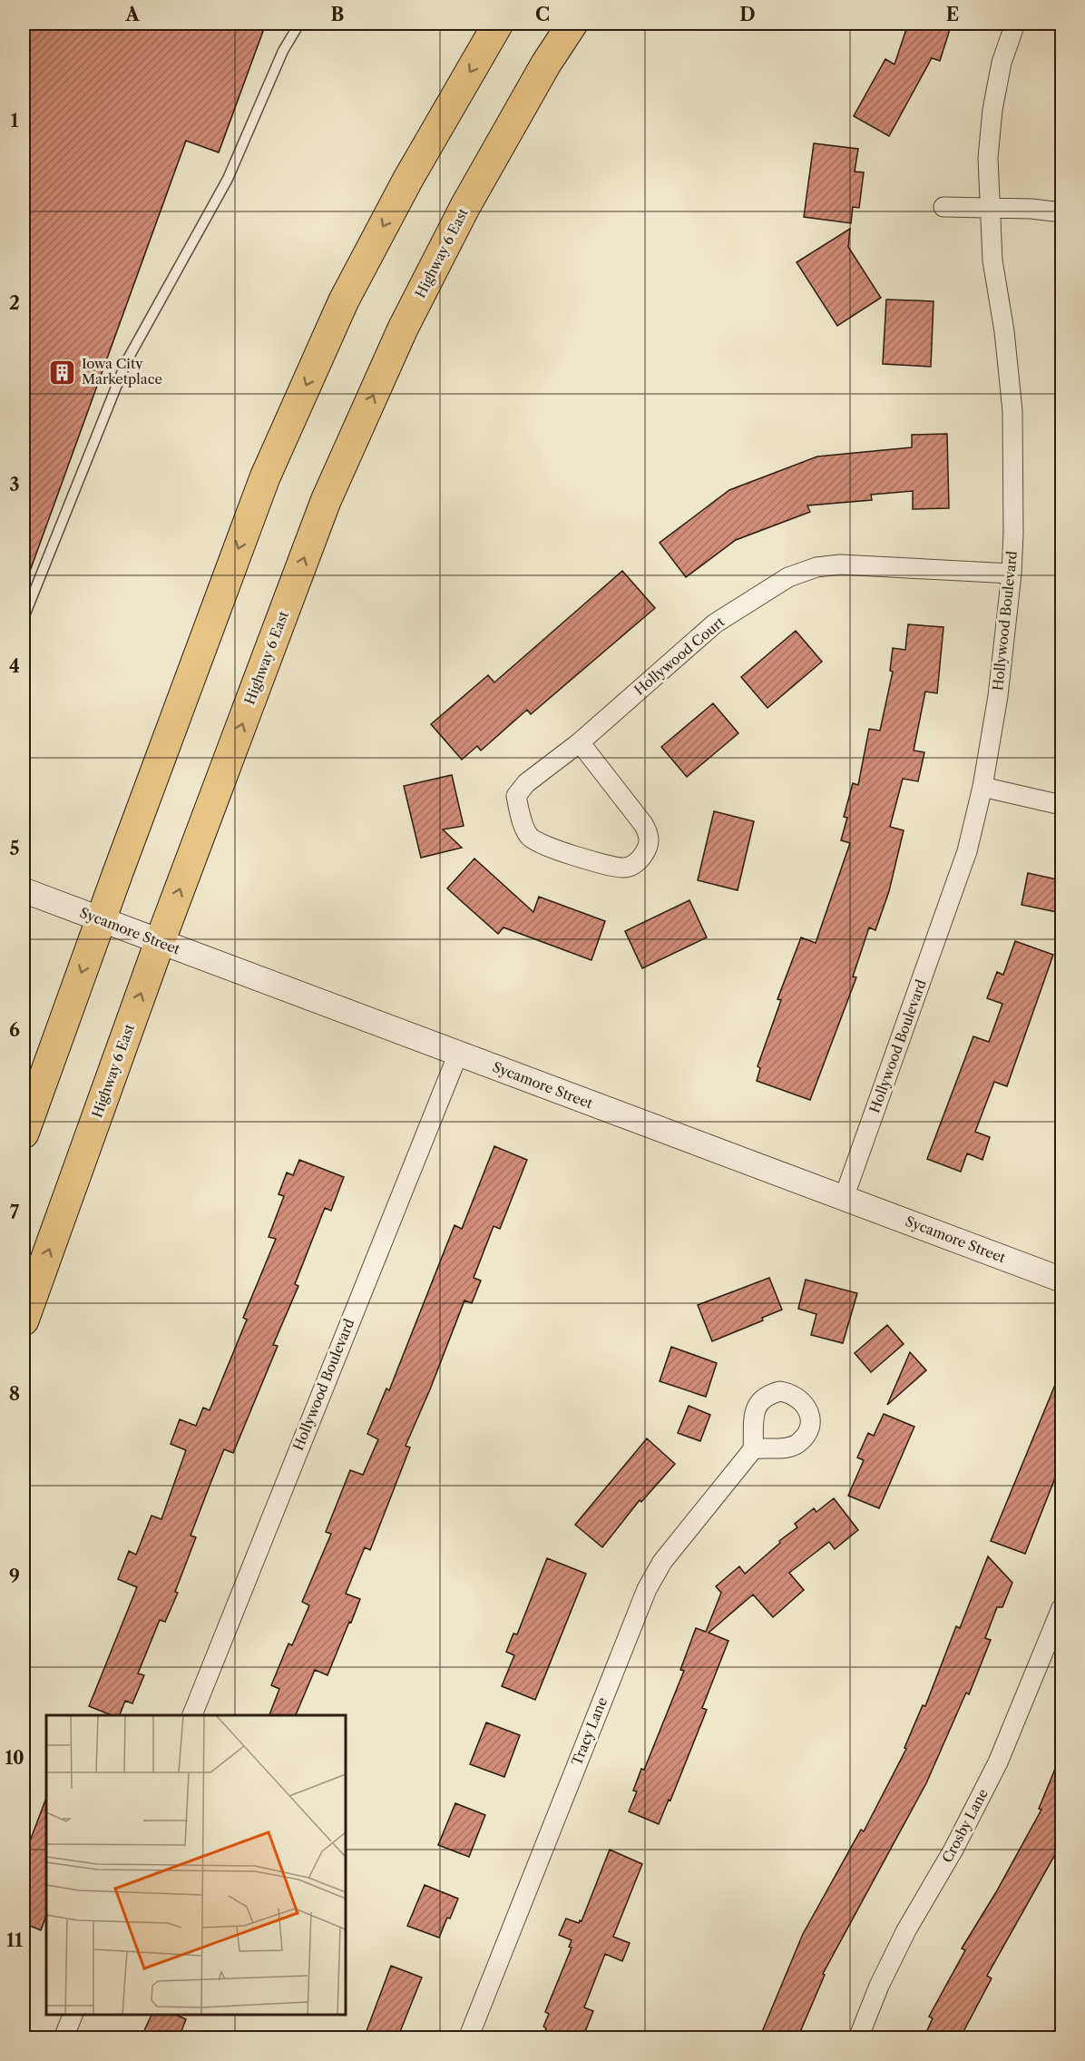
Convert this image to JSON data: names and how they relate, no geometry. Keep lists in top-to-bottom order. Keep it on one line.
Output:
{"streets":{"main road":["Highway 6 East"],"street":["Hollywood Boulevard","Hollywood Court","Sycamore Street","Tracy Lane","Crosby Lane"]},"crossings":[["Highway 6 East","Sycamore Street"],["Hollywood Boulevard","Hollywood Court"],["Hollywood Boulevard","Sycamore Street"]],"places":{"building":["Iowa City Marketplace"]},"grid":{"columns":["A","B","C","D","E"],"rows":["1","2","3","4","5","6","7","8","9","10","11"]}}
